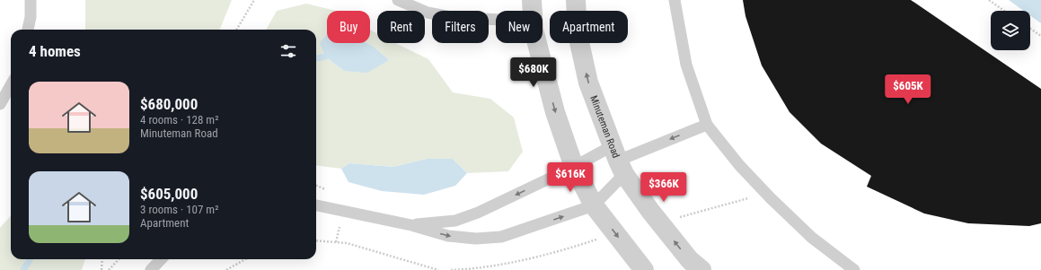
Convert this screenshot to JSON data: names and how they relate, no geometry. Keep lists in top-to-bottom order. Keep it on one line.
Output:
{"streets":{"street":["Minuteman Road"]},"page":{"chip":["Buy","Rent","Filters","New","Apartment"],"heading":"4 homes","price":["$680K","$605K","$616K","$366K"],"list":[{"name":"$680,000","note":"4 rooms · 128 m² · Minuteman Road"},{"name":"$605,000","note":"3 rooms · 107 m² · Apartment"}]}}
